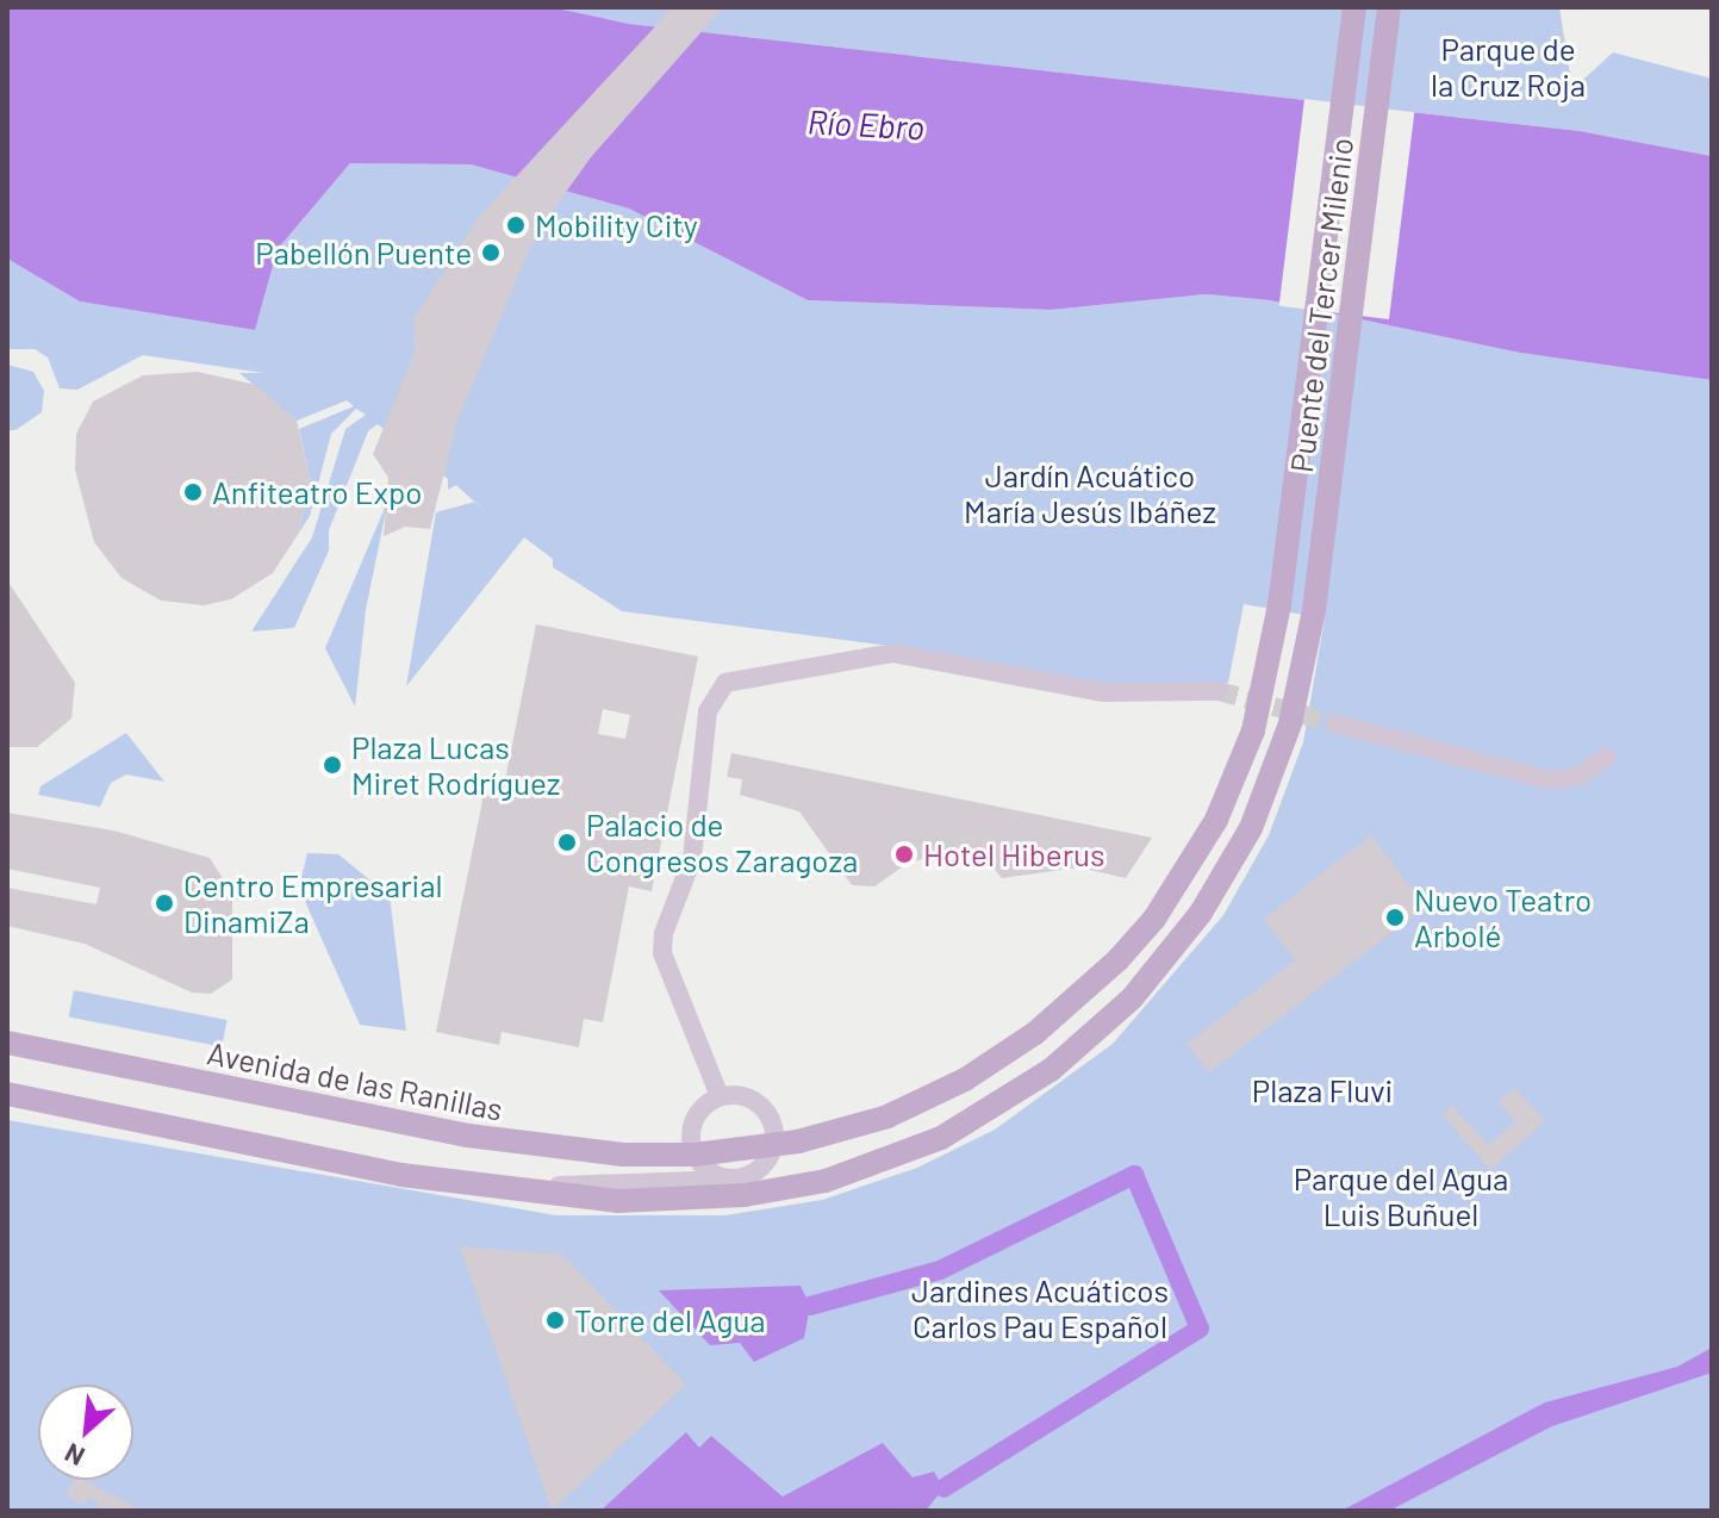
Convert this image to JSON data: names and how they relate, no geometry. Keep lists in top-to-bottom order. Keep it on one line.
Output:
{"streets":{"main road":["Puente del Tercer Milenio","Avenida de las Ranillas"]},"crossings":[["Puente del Tercer Milenio","Avenida de las Ranillas"]],"water":["Río Ebro"],"parks":["Parque de la Cruz Roja","Jardín Acuático María Jesús Ibáñez","Plaza Fluvi","Parque del Agua Luis Buñuel","Jardines Acuáticos Carlos Pau Español"],"places":["Mobility City","Pabellón Puente","Anfiteatro Expo","Plaza Lucas Miret Rodríguez","Palacio de Congresos Zaragoza","Hotel Hiberus","Centro Empresarial DinamiZa","Nuevo Teatro Arbolé","Torre del Agua"],"north":"bottom left"}
